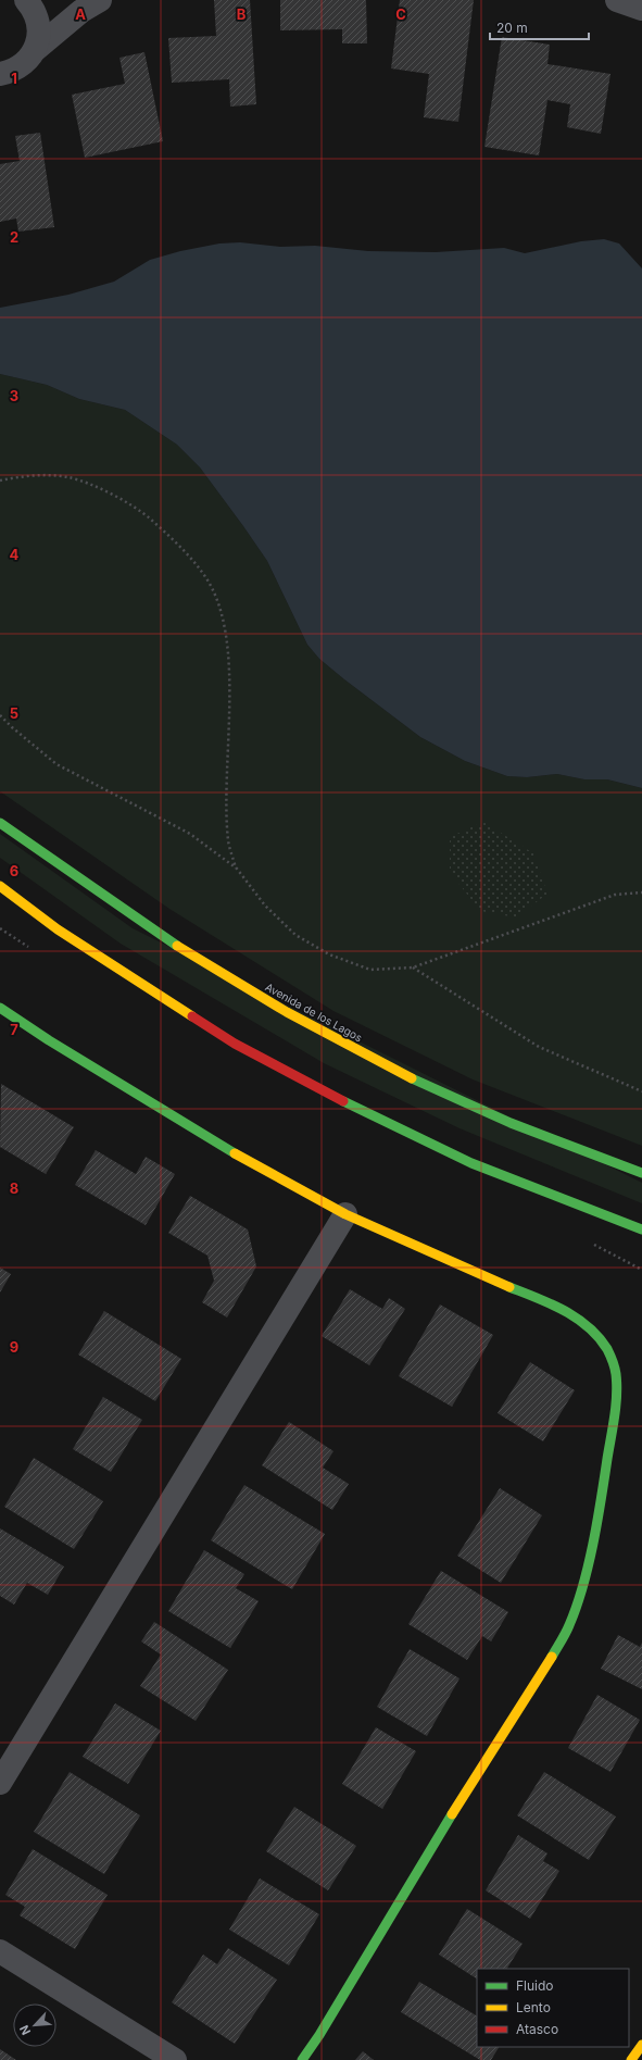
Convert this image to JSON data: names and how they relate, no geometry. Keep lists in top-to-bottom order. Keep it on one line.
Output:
{"streets":{"street":["Avenida de los Lagos"]},"legend":["Fluido","Lento","Atasco"],"scale_bar":"20 m","north":"bottom left","grid":{"columns":["A","B","C"],"rows":["1","2","3","4","5","6","7","8","9"]}}
